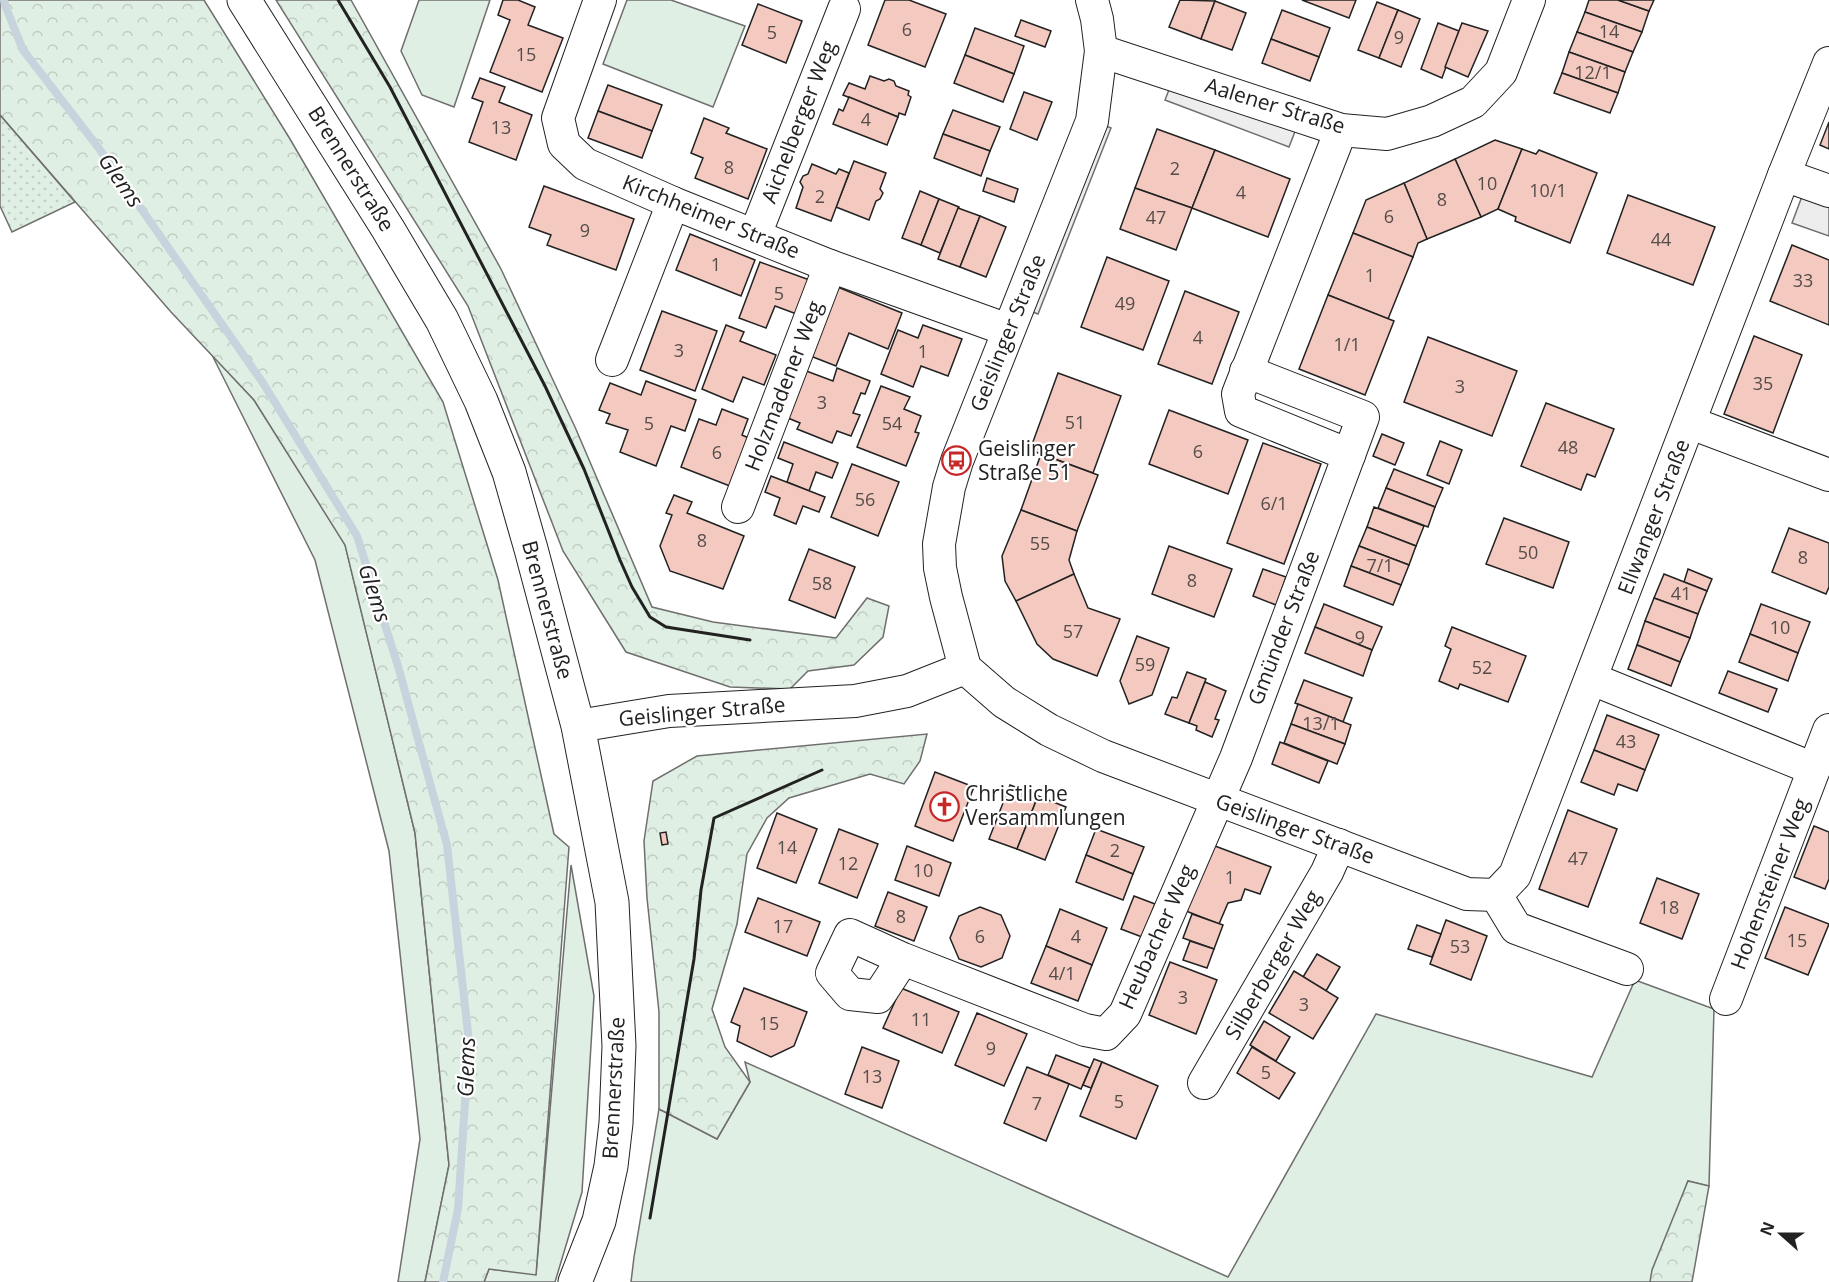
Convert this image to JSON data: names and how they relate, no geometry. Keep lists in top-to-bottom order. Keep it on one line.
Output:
{"streets":{"main road":["Brennerstraße"],"street":["Aalener Straße","Aichelberger Weg","Kirchheimer Straße","Geislinger Straße","Holzmadener Weg","Ellwanger Straße","Gmünder Straße","Hohensteiner Weg","Heubacher Weg","Silberberger Weg"]},"crossings":[["Aalener Straße","Geislinger Straße"],["Aalener Straße","Gmünder Straße"],["Aichelberger Weg","Kirchheimer Straße"],["Brennerstraße","Geislinger Straße"],["Kirchheimer Straße","Geislinger Straße"],["Kirchheimer Straße","Holzmadener Weg"],["Geislinger Straße","Ellwanger Straße"],["Geislinger Straße","Gmünder Straße"],["Geislinger Straße","Heubacher Weg"],["Geislinger Straße","Silberberger Weg"],["Gmünder Straße","Heubacher Weg"]],"water":["Glems"],"places":{"bus stop":["Geislinger Straße 51"],"church":["Christliche Versammlungen"]},"house_numbers":["6","14","5","9","15","12/1","4","13","8","2","10","10/1","4","2","8","6","47","9","44","1","1","33","5","49","4","1/1","3","1","35","3","3","51","5","54","48","6","6","56","6/1","8","55","50","8","7/1","8","58","41","10","57","9","59","52","13/1","43","14","2","47","12","10","1","18","8","17","6","4","15","53","4/1","3","3","11","15","9","5","13","5","7"],"north":"left"}
